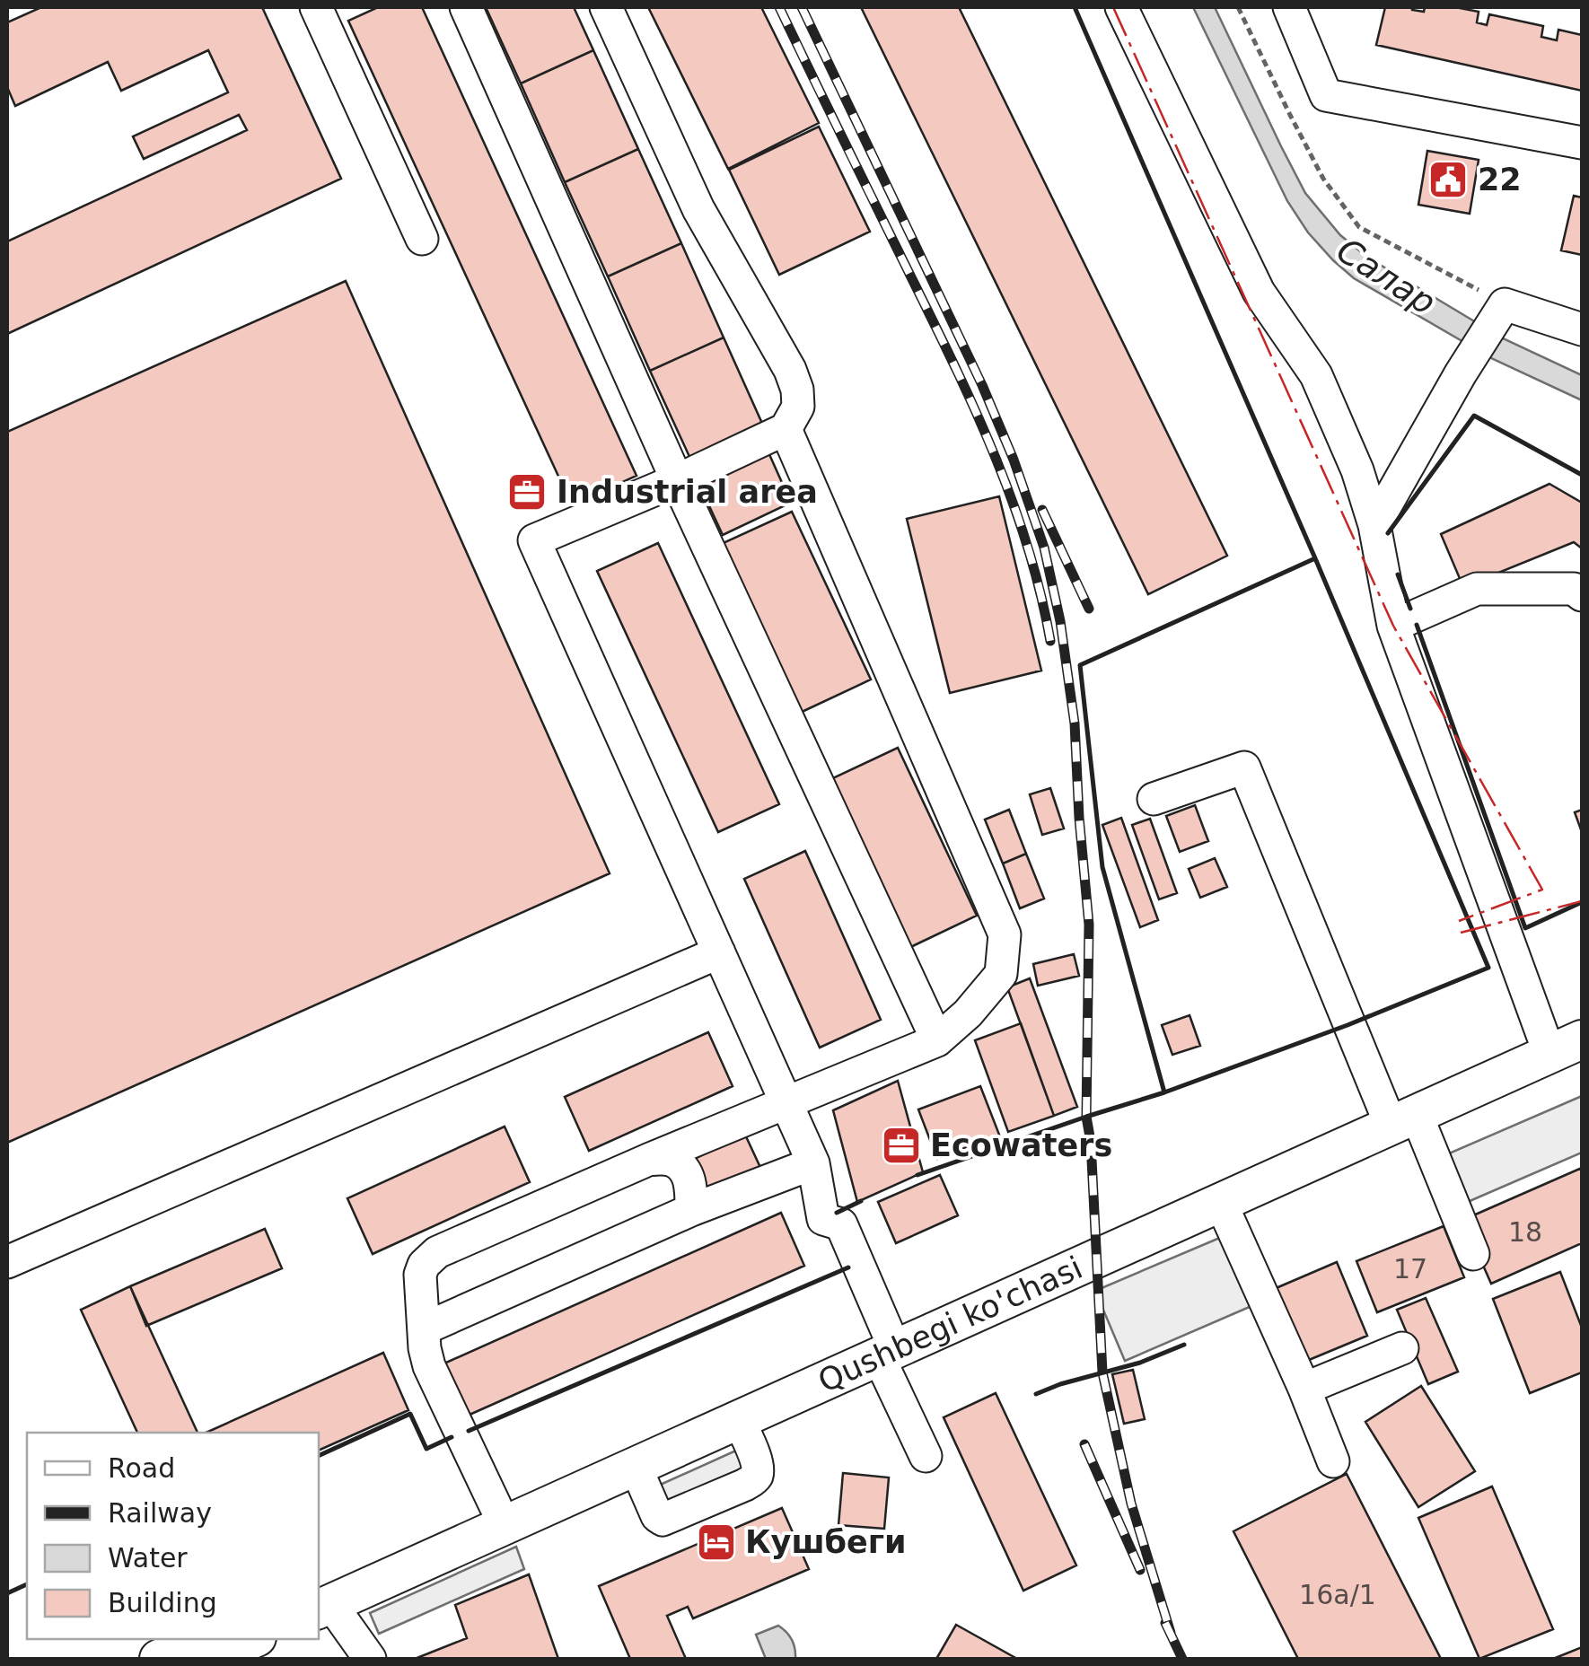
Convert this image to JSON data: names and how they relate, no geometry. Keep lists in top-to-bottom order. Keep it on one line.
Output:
{"streets":{"main road":["Qushbegi ko'chasi"]},"water":["Салар"],"places":{"public building":["22"],"office":["Industrial area","Ecowaters"],"hotel":["Кушбеги"]},"house_numbers":["18","17","16a/1"],"legend":["Road","Railway","Water","Building"]}
